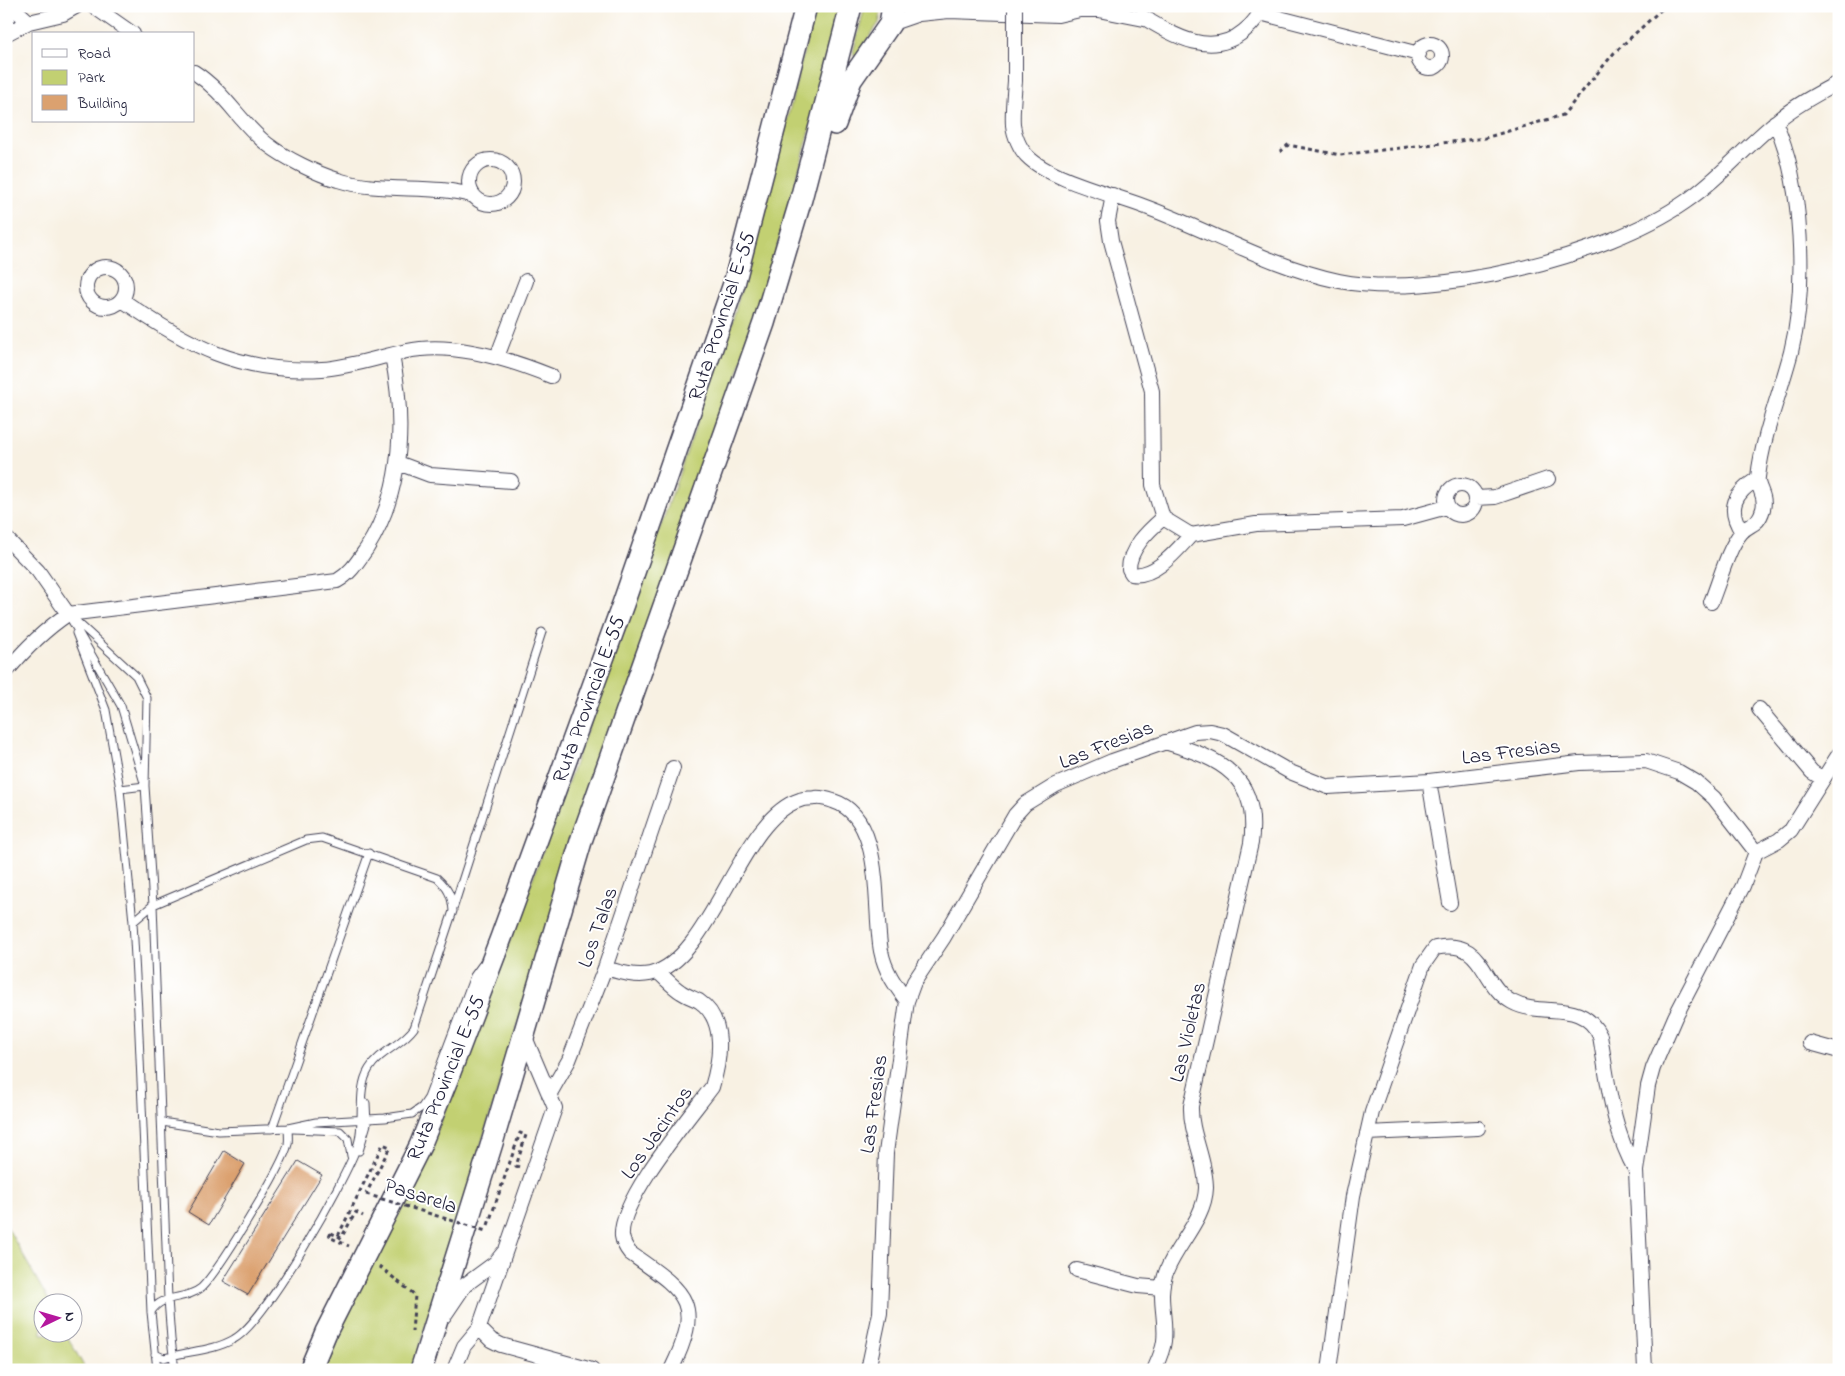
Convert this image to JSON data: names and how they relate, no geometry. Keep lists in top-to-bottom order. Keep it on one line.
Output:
{"streets":{"main road":["Ruta Provincial E-55"],"street":["Las Fresias","Los Talas","Las Violetas","Los Jacintos"],"path":["Pasarela"]},"crossings":[["Las Fresias","Las Violetas"]],"legend":["Road","Park","Building"],"north":"right"}
